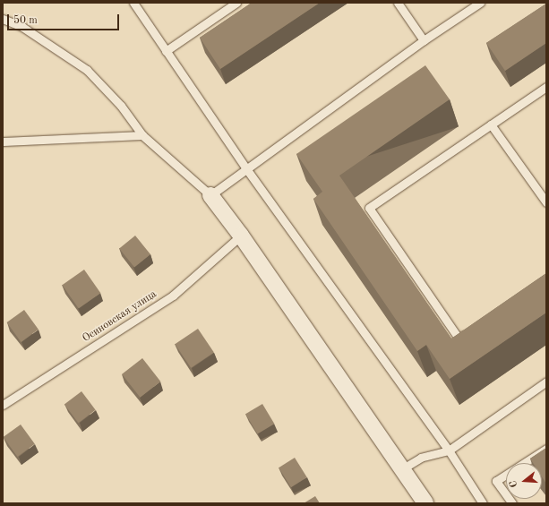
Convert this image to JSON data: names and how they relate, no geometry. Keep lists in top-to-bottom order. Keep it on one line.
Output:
{"streets":{"lane":["Осиновская улица"]},"scale_bar":"50 m","north":"left"}
